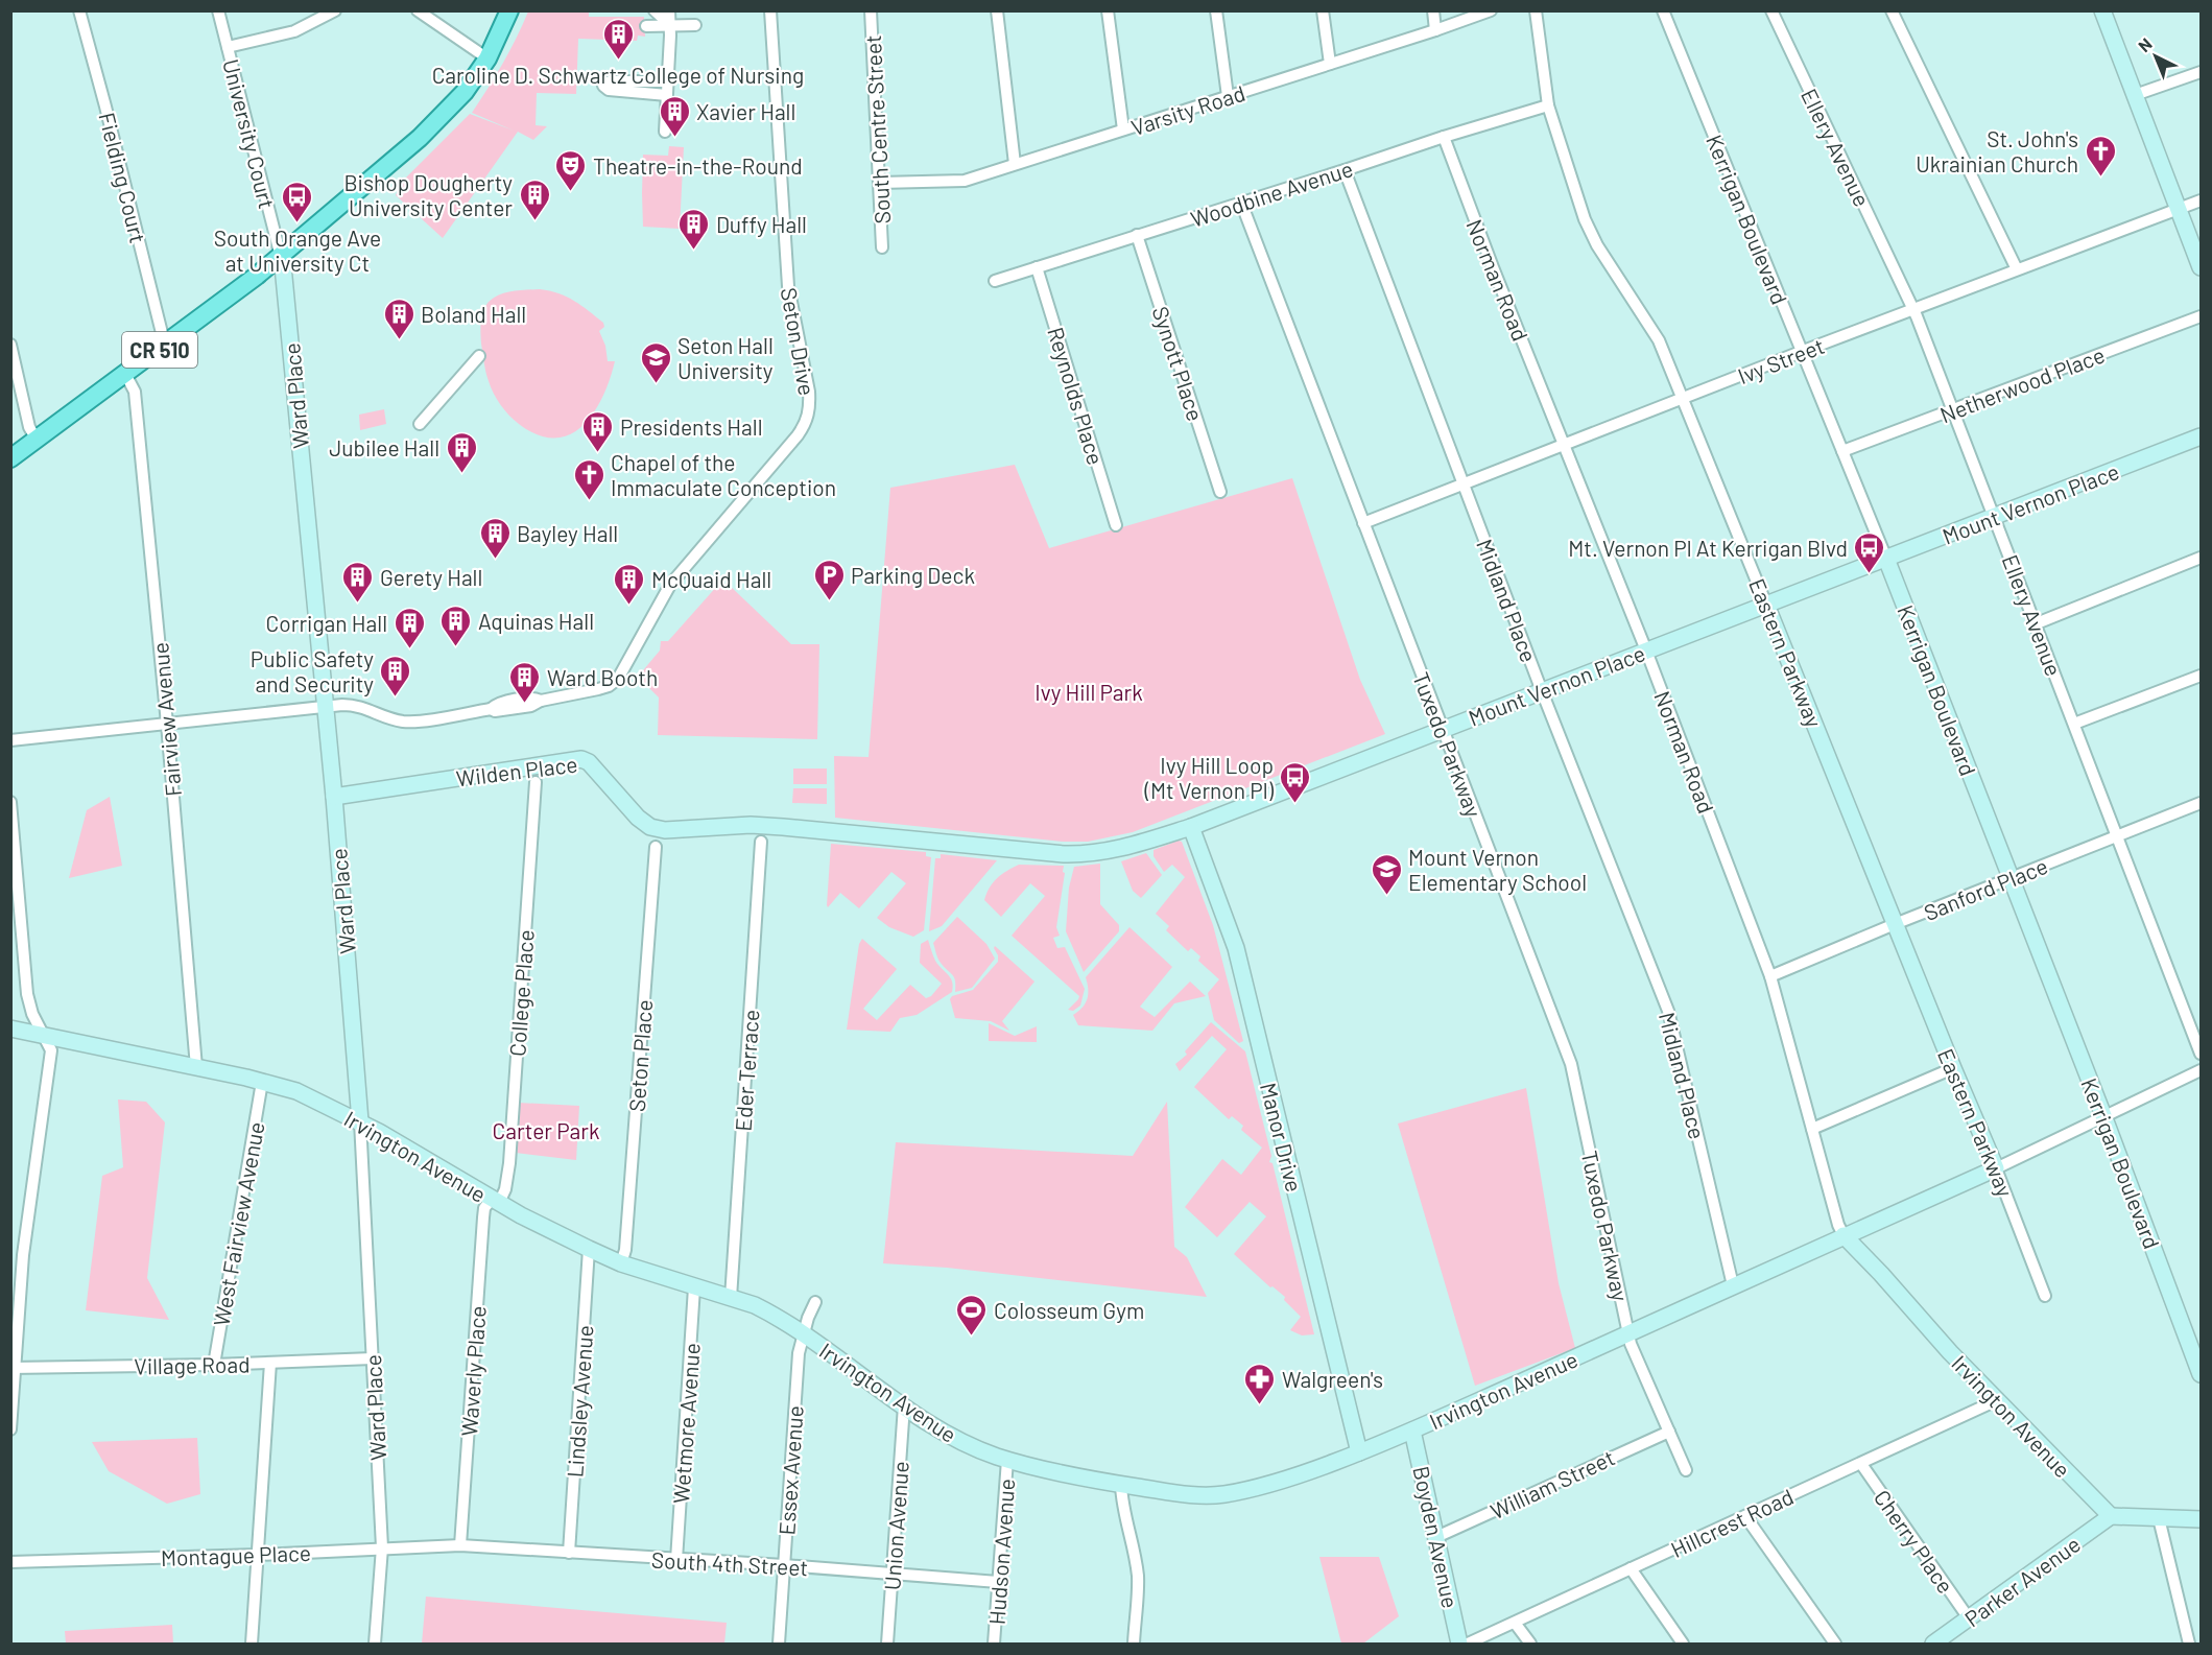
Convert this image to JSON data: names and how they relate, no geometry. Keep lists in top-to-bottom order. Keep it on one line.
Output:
{"streets":{"main road":["CR 510"],"street":["Varsity Road","South Centre Street","University Court","Ellery Avenue","Fielding Court","Woodbine Avenue","Kerrigan Boulevard","Norman Road","Seton Drive","Ivy Street","Synott Place","Netherwood Place","Ward Place","Reynolds Place","Mount Vernon Place","Midland Place","Eastern Parkway","Fairview Avenue","Tuxedo Parkway","Wilden Place","Sanford Place","College Place","Seton Place","Eder Terrace","Manor Drive","Irvington Avenue","West Fairview Avenue","Village Road","Waverly Place","Lindsley Avenue","Wetmore Avenue","Essex Avenue","William Street","Hillcrest Road","Union Avenue","Boyden Avenue","Cherry Place","Hudson Avenue","Montague Place","South 4th Street","Parker Avenue"]},"crossings":[["Varsity Road","South Centre Street"],["University Court","CR 510"],["University Court","Ward Place"],["Ellery Avenue","Ivy Street"],["Ellery Avenue","Netherwood Place"],["Ellery Avenue","Mount Vernon Place"],["Ellery Avenue","Sanford Place"],["Fielding Court","CR 510"],["Woodbine Avenue","Norman Road"],["Woodbine Avenue","Synott Place"],["Woodbine Avenue","Reynolds Place"],["Woodbine Avenue","Midland Place"],["Woodbine Avenue","Eastern Parkway"],["Woodbine Avenue","Tuxedo Parkway"],["Kerrigan Boulevard","Ivy Street"],["Kerrigan Boulevard","Netherwood Place"],["Kerrigan Boulevard","Mount Vernon Place"],["Kerrigan Boulevard","Sanford Place"],["Norman Road","Ivy Street"],["Norman Road","Mount Vernon Place"],["Norman Road","Sanford Place"],["Norman Road","Irvington Avenue"],["Seton Drive","Ward Place"],["Seton Drive","Fairview Avenue"],["CR 510","Ward Place"],["CR 510","Fairview Avenue"],["Ivy Street","Midland Place"],["Ivy Street","Eastern Parkway"],["Ivy Street","Tuxedo Parkway"],["Ward Place","Wilden Place"],["Ward Place","Irvington Avenue"],["Ward Place","Village Road"],["Ward Place","Montague Place"],["Mount Vernon Place","Midland Place"],["Mount Vernon Place","Eastern Parkway"],["Mount Vernon Place","Tuxedo Parkway"],["Mount Vernon Place","Wilden Place"],["Mount Vernon Place","Manor Drive"],["Midland Place","Irvington Avenue"],["Eastern Parkway","Sanford Place"],["Fairview Avenue","Irvington Avenue"],["Tuxedo Parkway","Irvington Avenue"],["Tuxedo Parkway","William Street"],["College Place","Irvington Avenue"],["College Place","Waverly Place"],["Seton Place","Irvington Avenue"],["Eder Terrace","Irvington Avenue"],["Manor Drive","Irvington Avenue"],["Irvington Avenue","West Fairview Avenue"],["Irvington Avenue","Waverly Place"],["Irvington Avenue","Lindsley Avenue"],["Irvington Avenue","Wetmore Avenue"],["Irvington Avenue","Essex Avenue"],["Irvington Avenue","Hillcrest Road"],["Irvington Avenue","Union Avenue"],["Irvington Avenue","Boyden Avenue"],["Irvington Avenue","Hudson Avenue"],["Irvington Avenue","Parker Avenue"],["West Fairview Avenue","Village Road"],["Waverly Place","Montague Place"],["Waverly Place","South 4th Street"],["Lindsley Avenue","South 4th Street"],["Wetmore Avenue","South 4th Street"],["Essex Avenue","South 4th Street"],["William Street","Boyden Avenue"],["Hillcrest Road","Cherry Place"],["Union Avenue","South 4th Street"],["Cherry Place","Parker Avenue"],["Hudson Avenue","South 4th Street"],["Montague Place","South 4th Street"]],"parks":["Ivy Hill Park","Carter Park"],"places":{"building":["Caroline D. Schwartz College of Nursing","Xavier Hall","Bishop Dougherty University Center","Duffy Hall","Boland Hall","Presidents Hall","Jubilee Hall","Bayley Hall","Gerety Hall","McQuaid Hall","Aquinas Hall","Corrigan Hall","Public Safety and Security","Ward Booth"],"church":["St. John's Ukrainian Church","Chapel of the Immaculate Conception"],"theatre":["Theatre-in-the-Round"],"bus stop":["South Orange Ave at University Ct","Mt. Vernon Pl At Kerrigan Blvd","Ivy Hill Loop (Mt Vernon Pl)"],"school or university":["Seton Hall University","Mount Vernon Elementary School"],"parking":["Parking Deck"],"sports":["Colosseum Gym"],"pharmacy":["Walgreen's"]},"north":"top left"}
